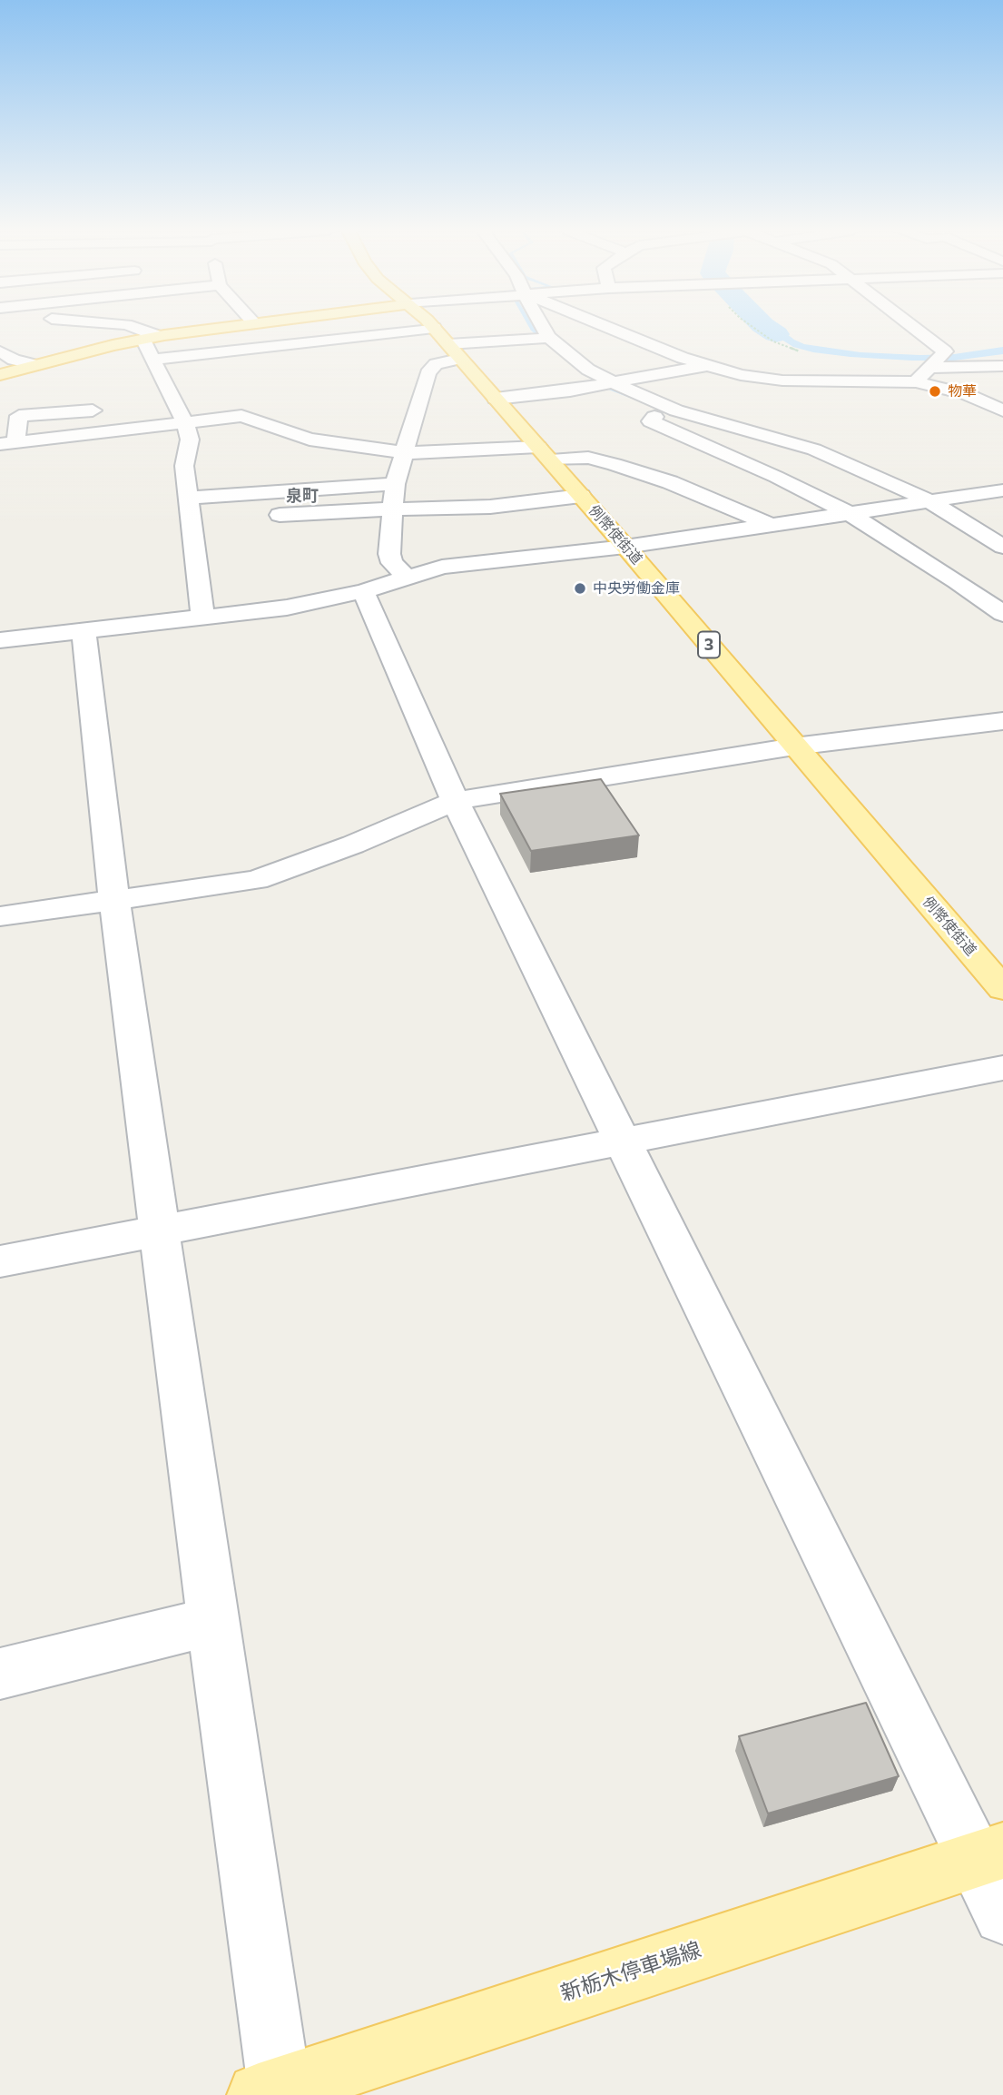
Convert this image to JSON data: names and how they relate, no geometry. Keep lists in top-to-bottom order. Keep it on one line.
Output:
{"streets":{"main road":["例幣使街道","3","新栃木停車場線"]},"districts":["泉町"],"places":["物華","中央労働金庫"]}
